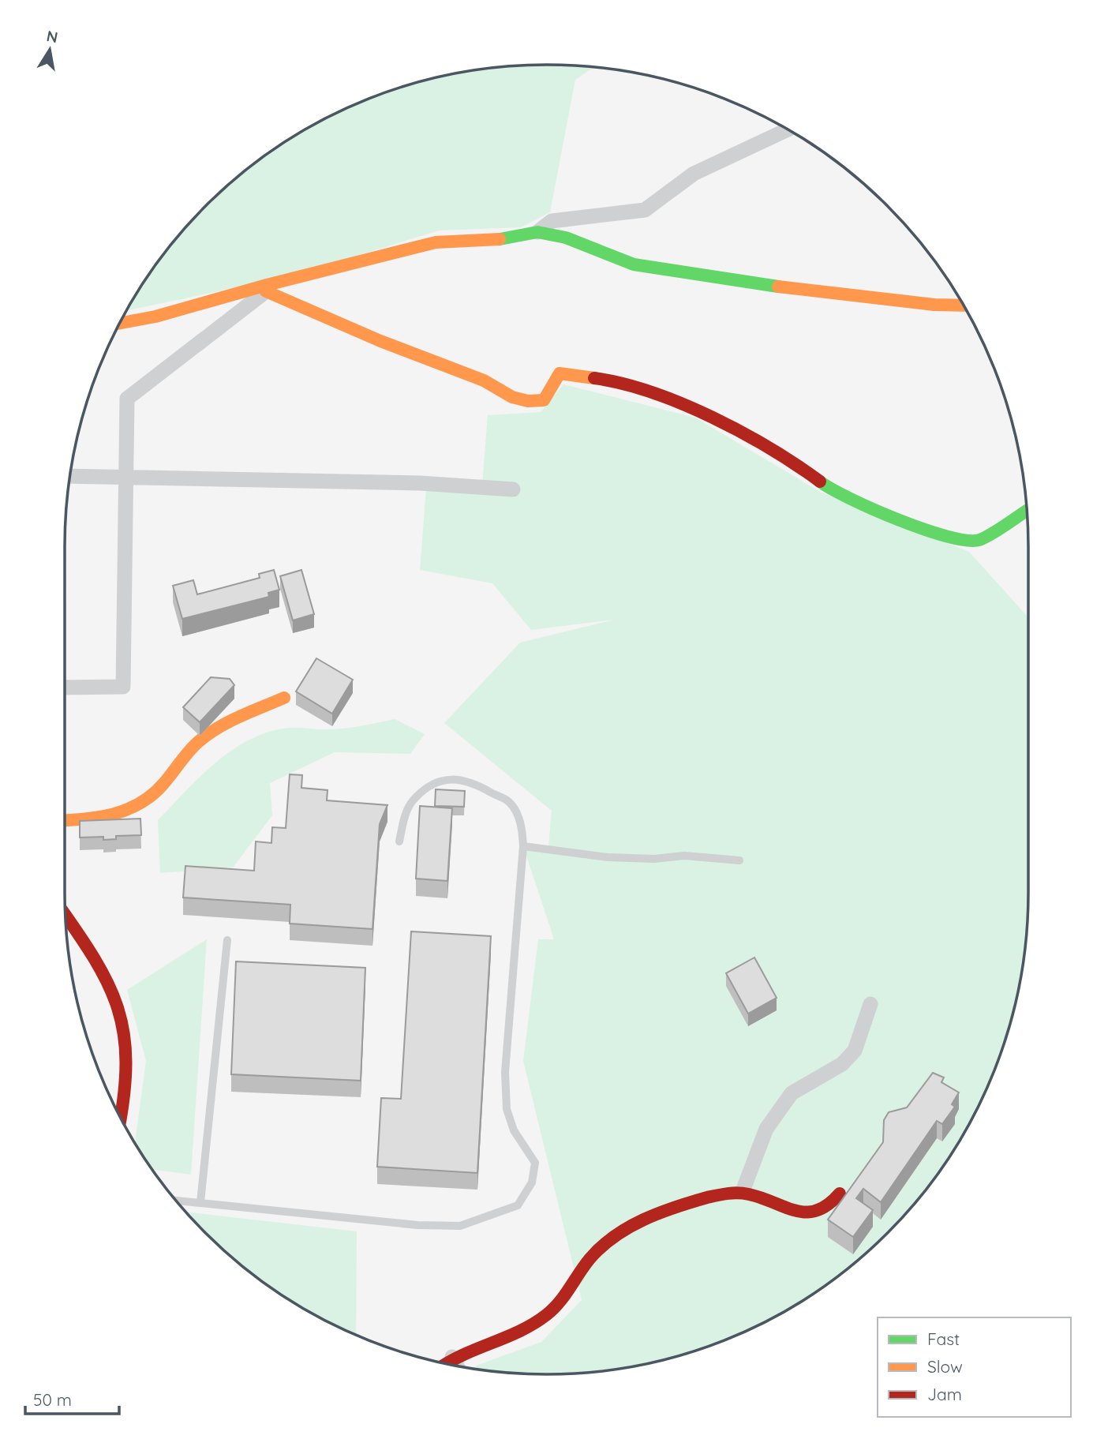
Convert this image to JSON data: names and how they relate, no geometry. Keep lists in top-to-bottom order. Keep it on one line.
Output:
{"legend":["Fast","Slow","Jam"],"scale_bar":"50 m","north":"top"}
